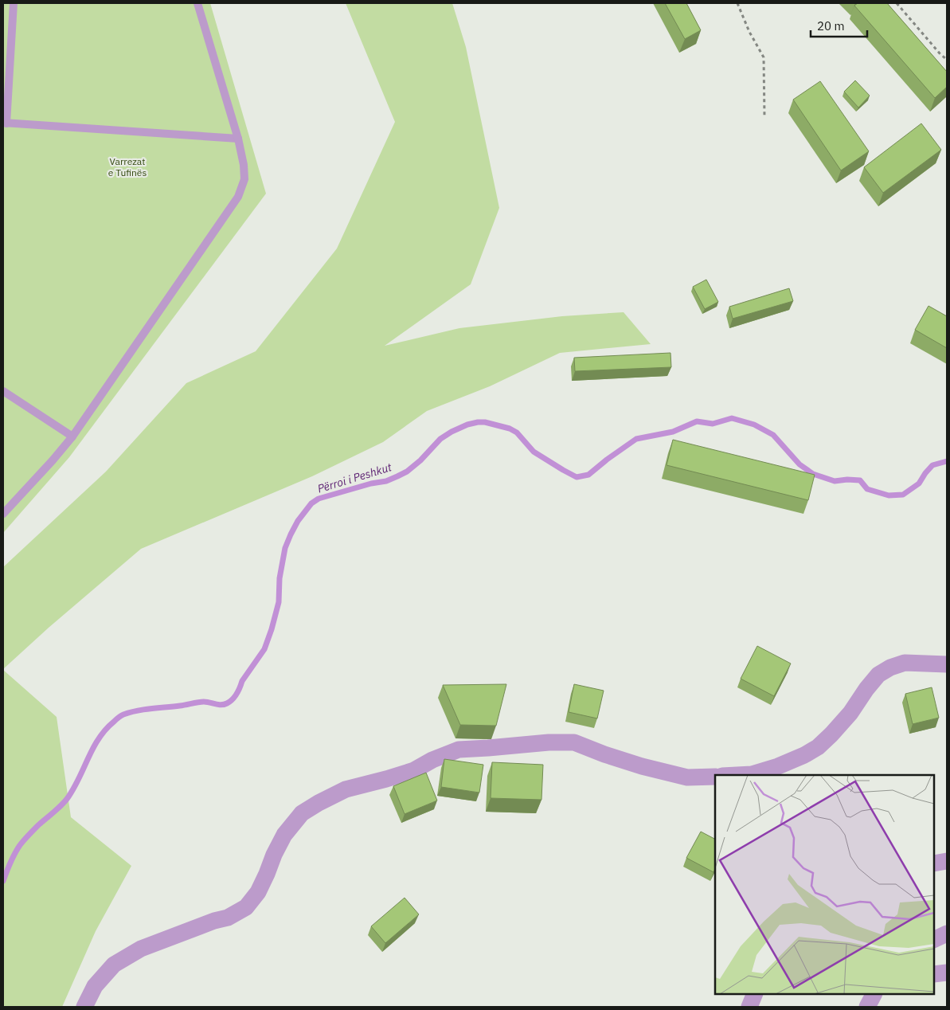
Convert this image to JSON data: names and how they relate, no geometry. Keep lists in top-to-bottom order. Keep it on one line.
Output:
{"water":["Përroi i Peshkut"],"parks":["Varrezat e Tufinës"],"scale_bar":"20 m"}
